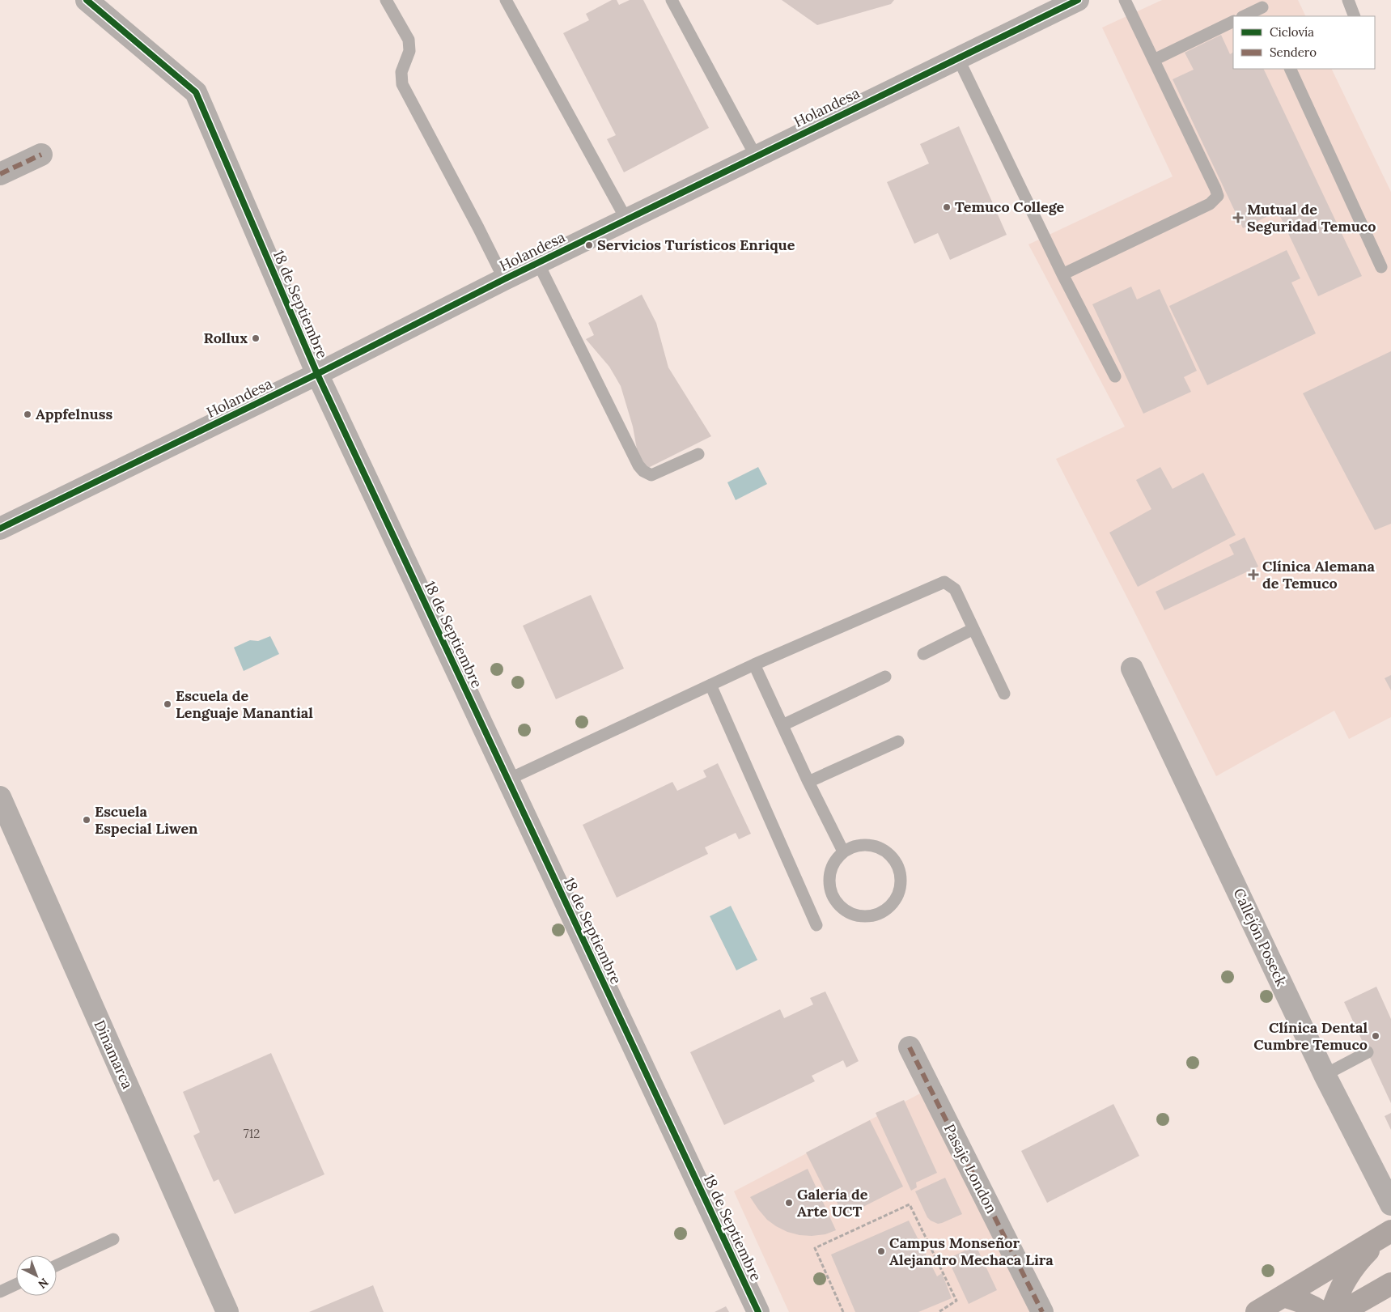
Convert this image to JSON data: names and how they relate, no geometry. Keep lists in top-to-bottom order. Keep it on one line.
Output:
{"streets":{"street":["Holandesa","18 de Septiembre","Callejón Poseck","Dinamarca","Pasaje London"]},"crossings":[["Holandesa","18 de Septiembre"]],"places":{"other":["Temuco College","Servicios Turísticos Enrique","Rollux","Appfelnuss","Escuela de Lenguaje Manantial","Escuela Especial Liwen","Clínica Dental Cumbre Temuco","Galería de Arte UCT","Campus Monseñor Alejandro Mechaca Lira"],"health":["Mutual de Seguridad Temuco","Clínica Alemana de Temuco"]},"house_numbers":["712"],"legend":["Ciclovía","Sendero"],"north":"bottom right"}
